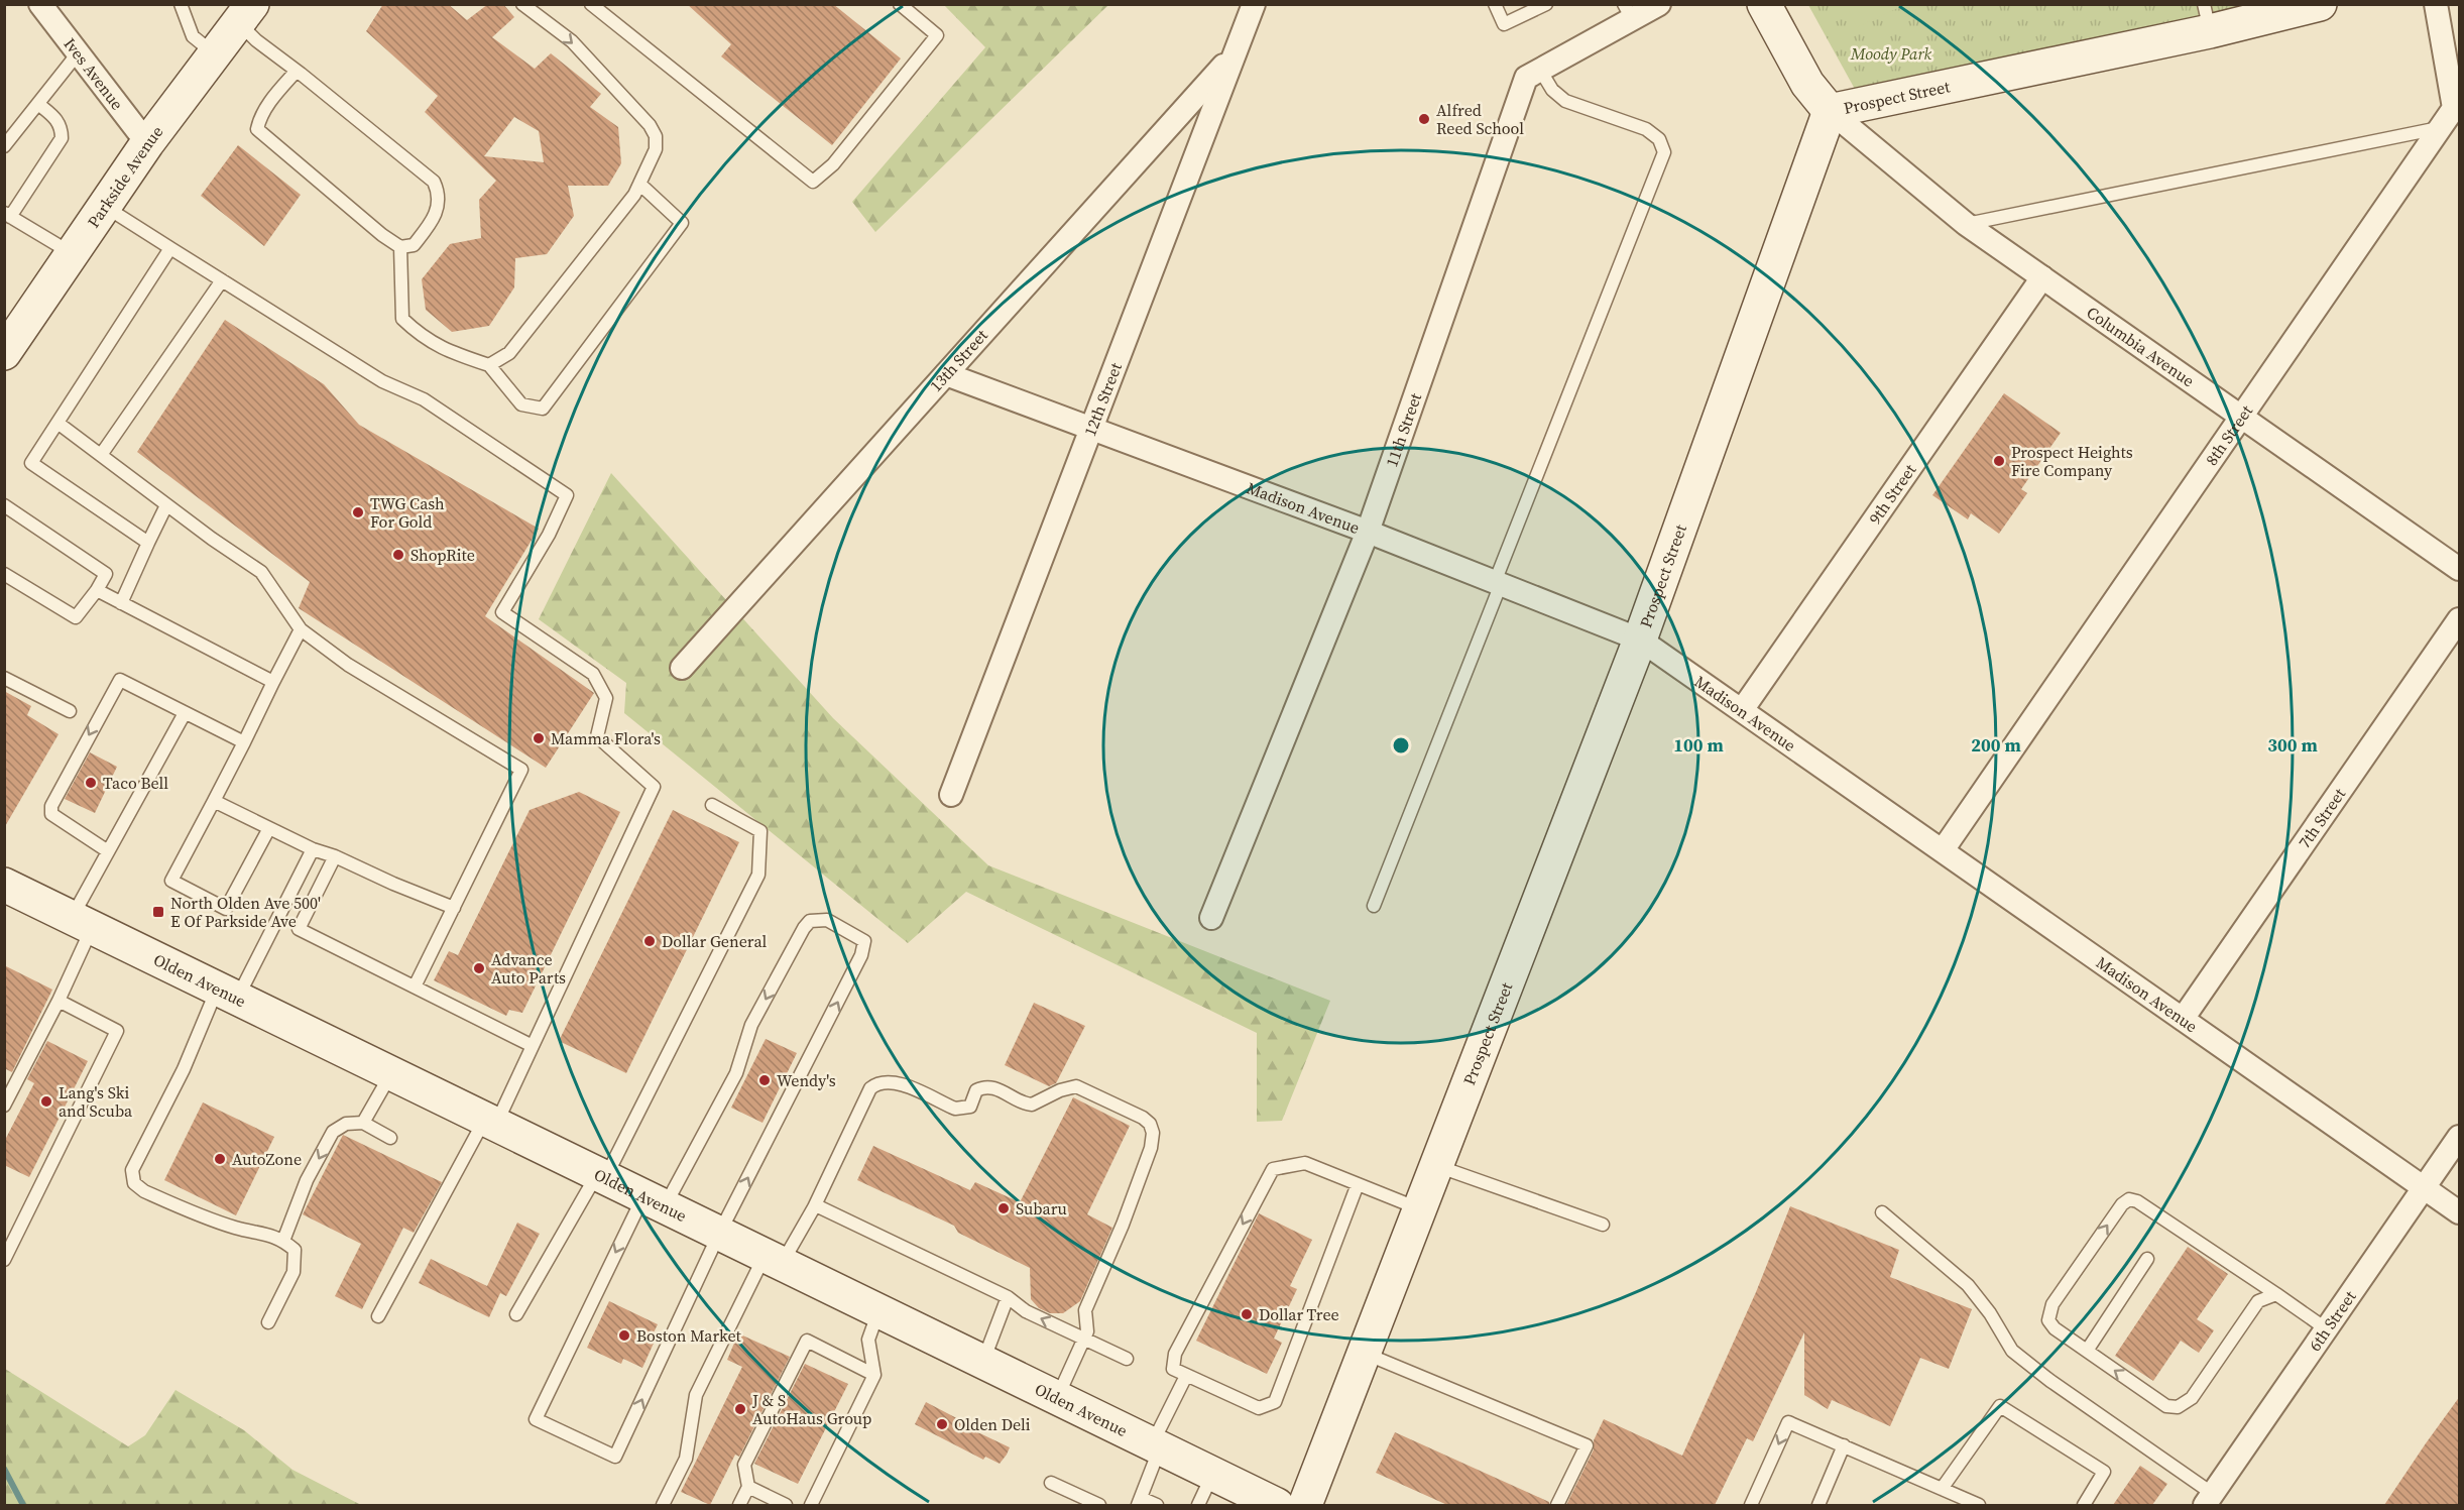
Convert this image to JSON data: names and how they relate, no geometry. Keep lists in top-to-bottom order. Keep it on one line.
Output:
{"streets":{"street":["Ives Avenue","Prospect Street","Parkside Avenue","Columbia Avenue","13th Street","12th Street","11th Street","8th Street","9th Street","Madison Avenue","7th Street","Olden Avenue","6th Street"]},"crossings":[["Ives Avenue","Parkside Avenue"],["Prospect Street","Columbia Avenue"],["Prospect Street","Madison Avenue"],["Columbia Avenue","8th Street"],["Columbia Avenue","9th Street"],["13th Street","12th Street"],["13th Street","Madison Avenue"],["12th Street","Madison Avenue"],["11th Street","Madison Avenue"],["8th Street","Madison Avenue"],["9th Street","Madison Avenue"],["Madison Avenue","7th Street"],["Madison Avenue","6th Street"]],"parks":["Moody Park"],"places":{"other":["Alfred Reed School","Prospect Heights Fire Company","TWG Cash For Gold","ShopRite","Mamma Flora's","Taco Bell","Dollar General","Advance Auto Parts","Wendy's","Lang's Ski and Scuba","AutoZone","Subaru","Dollar Tree","Boston Market","J & S AutoHaus Group","Olden Deli"],"transit":["North Olden Ave 500' E Of Parkside Ave"]},"rings":["100 m","200 m","300 m"]}
